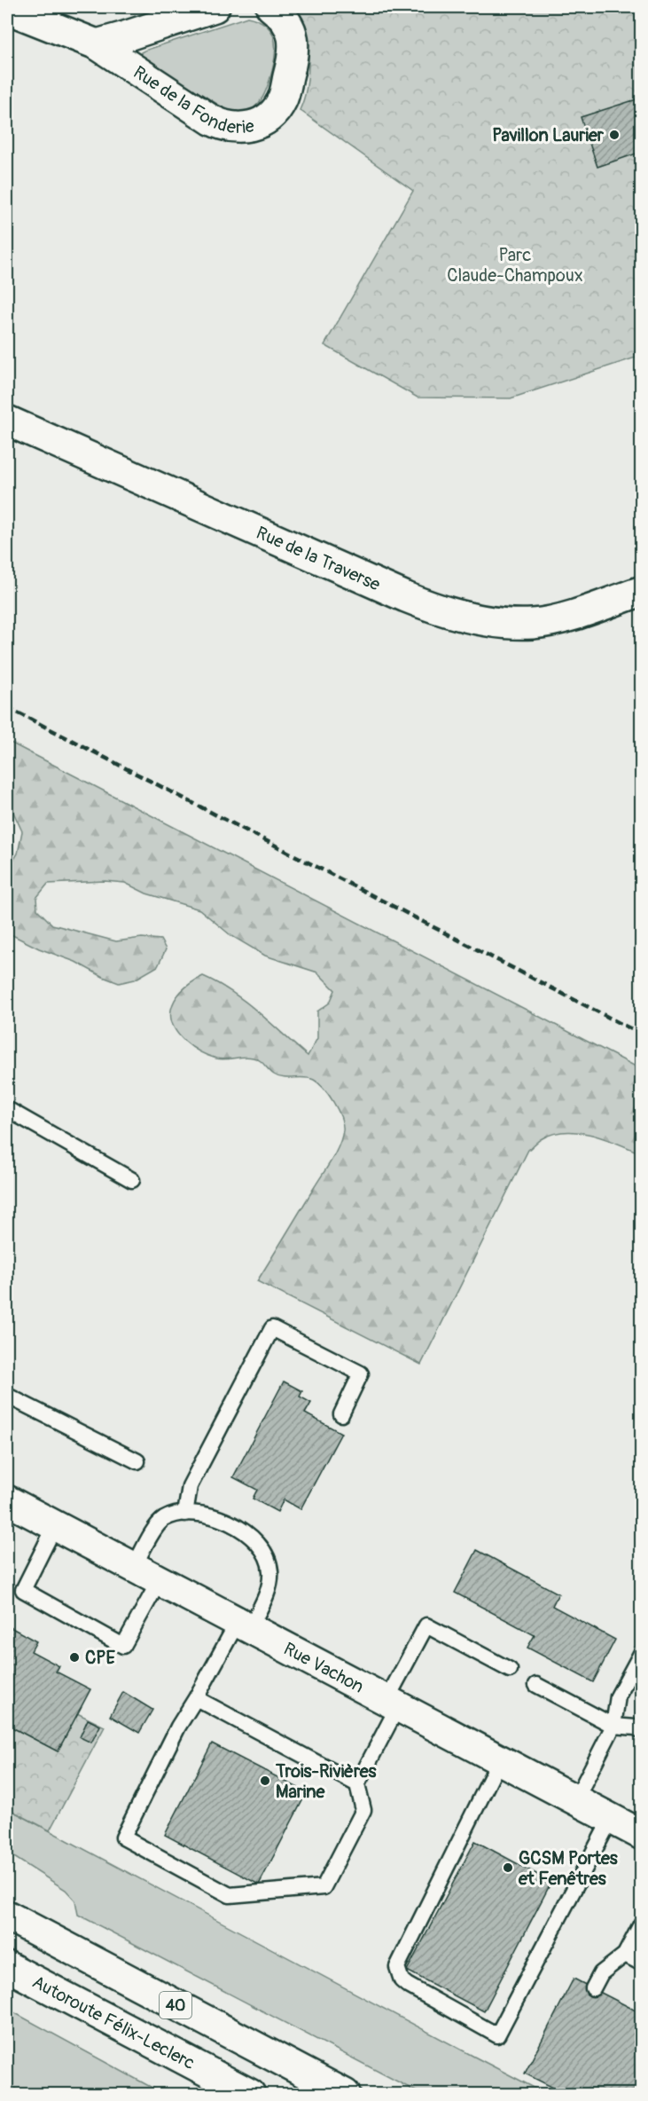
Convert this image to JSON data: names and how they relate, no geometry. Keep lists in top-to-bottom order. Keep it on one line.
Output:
{"streets":{"main road":["Rue de la Fonderie","Rue de la Traverse","Rue Vachon","40","Autoroute Félix-Leclerc"]},"parks":["Parc Claude-Champoux"],"places":["Pavillon Laurier","CPE","Trois-Rivières Marine","GCSM Portes et Fenêtres"]}
